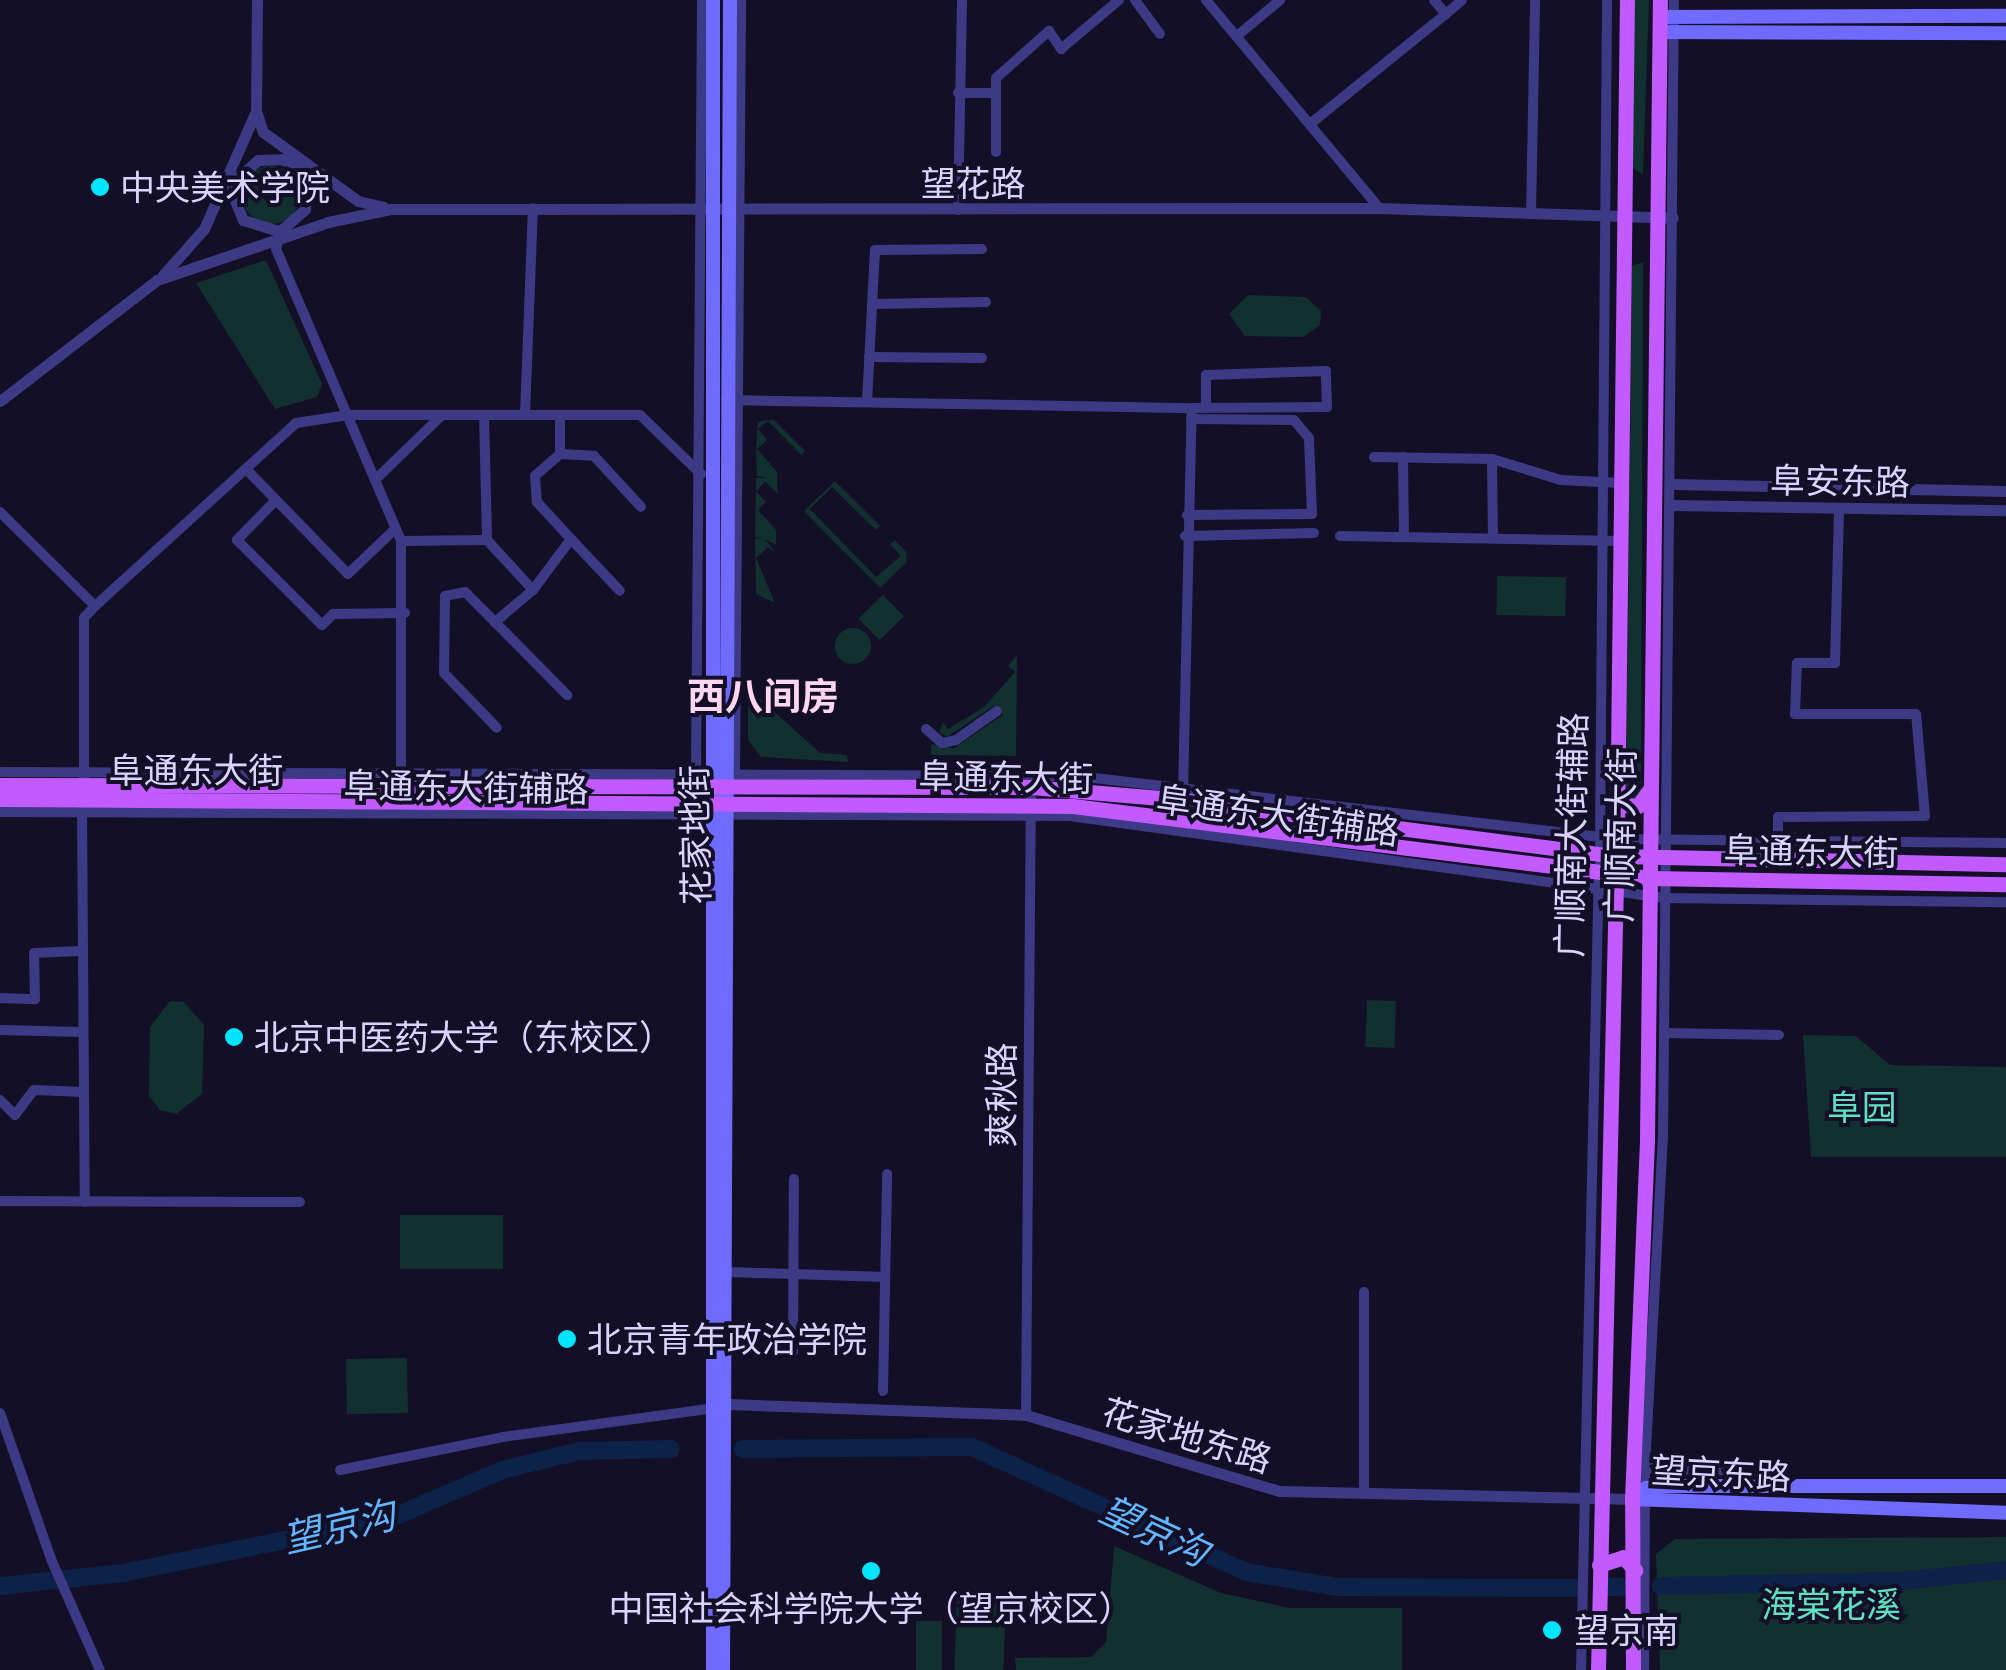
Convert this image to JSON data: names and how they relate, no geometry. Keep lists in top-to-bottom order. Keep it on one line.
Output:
{"streets":{"main road":["阜通东大街","花家地街","广顺南大街","望京东路"],"street":["望花路","阜安东路","广顺南大街辅路","爽秋路","花家地东路"]},"crossings":[["望花路","花家地街"],["望花路","广顺南大街辅路"],["望花路","广顺南大街"],["阜通东大街","花家地街"],["阜通东大街","广顺南大街辅路"],["阜通东大街","广顺南大街"],["阜通东大街","爽秋路"],["花家地街","花家地东路"],["广顺南大街辅路","广顺南大街"],["广顺南大街辅路","花家地东路"],["广顺南大街","花家地东路"],["广顺南大街","望京东路"],["爽秋路","花家地东路"],["花家地东路","望京东路"]],"districts":["西八间房"],"water":["望京沟"],"parks":["阜园","海棠花溪"],"places":["中央美术学院","北京中医药大学（东校区）","北京青年政治学院","中国社会科学院大学（望京校区）","望京南"]}
